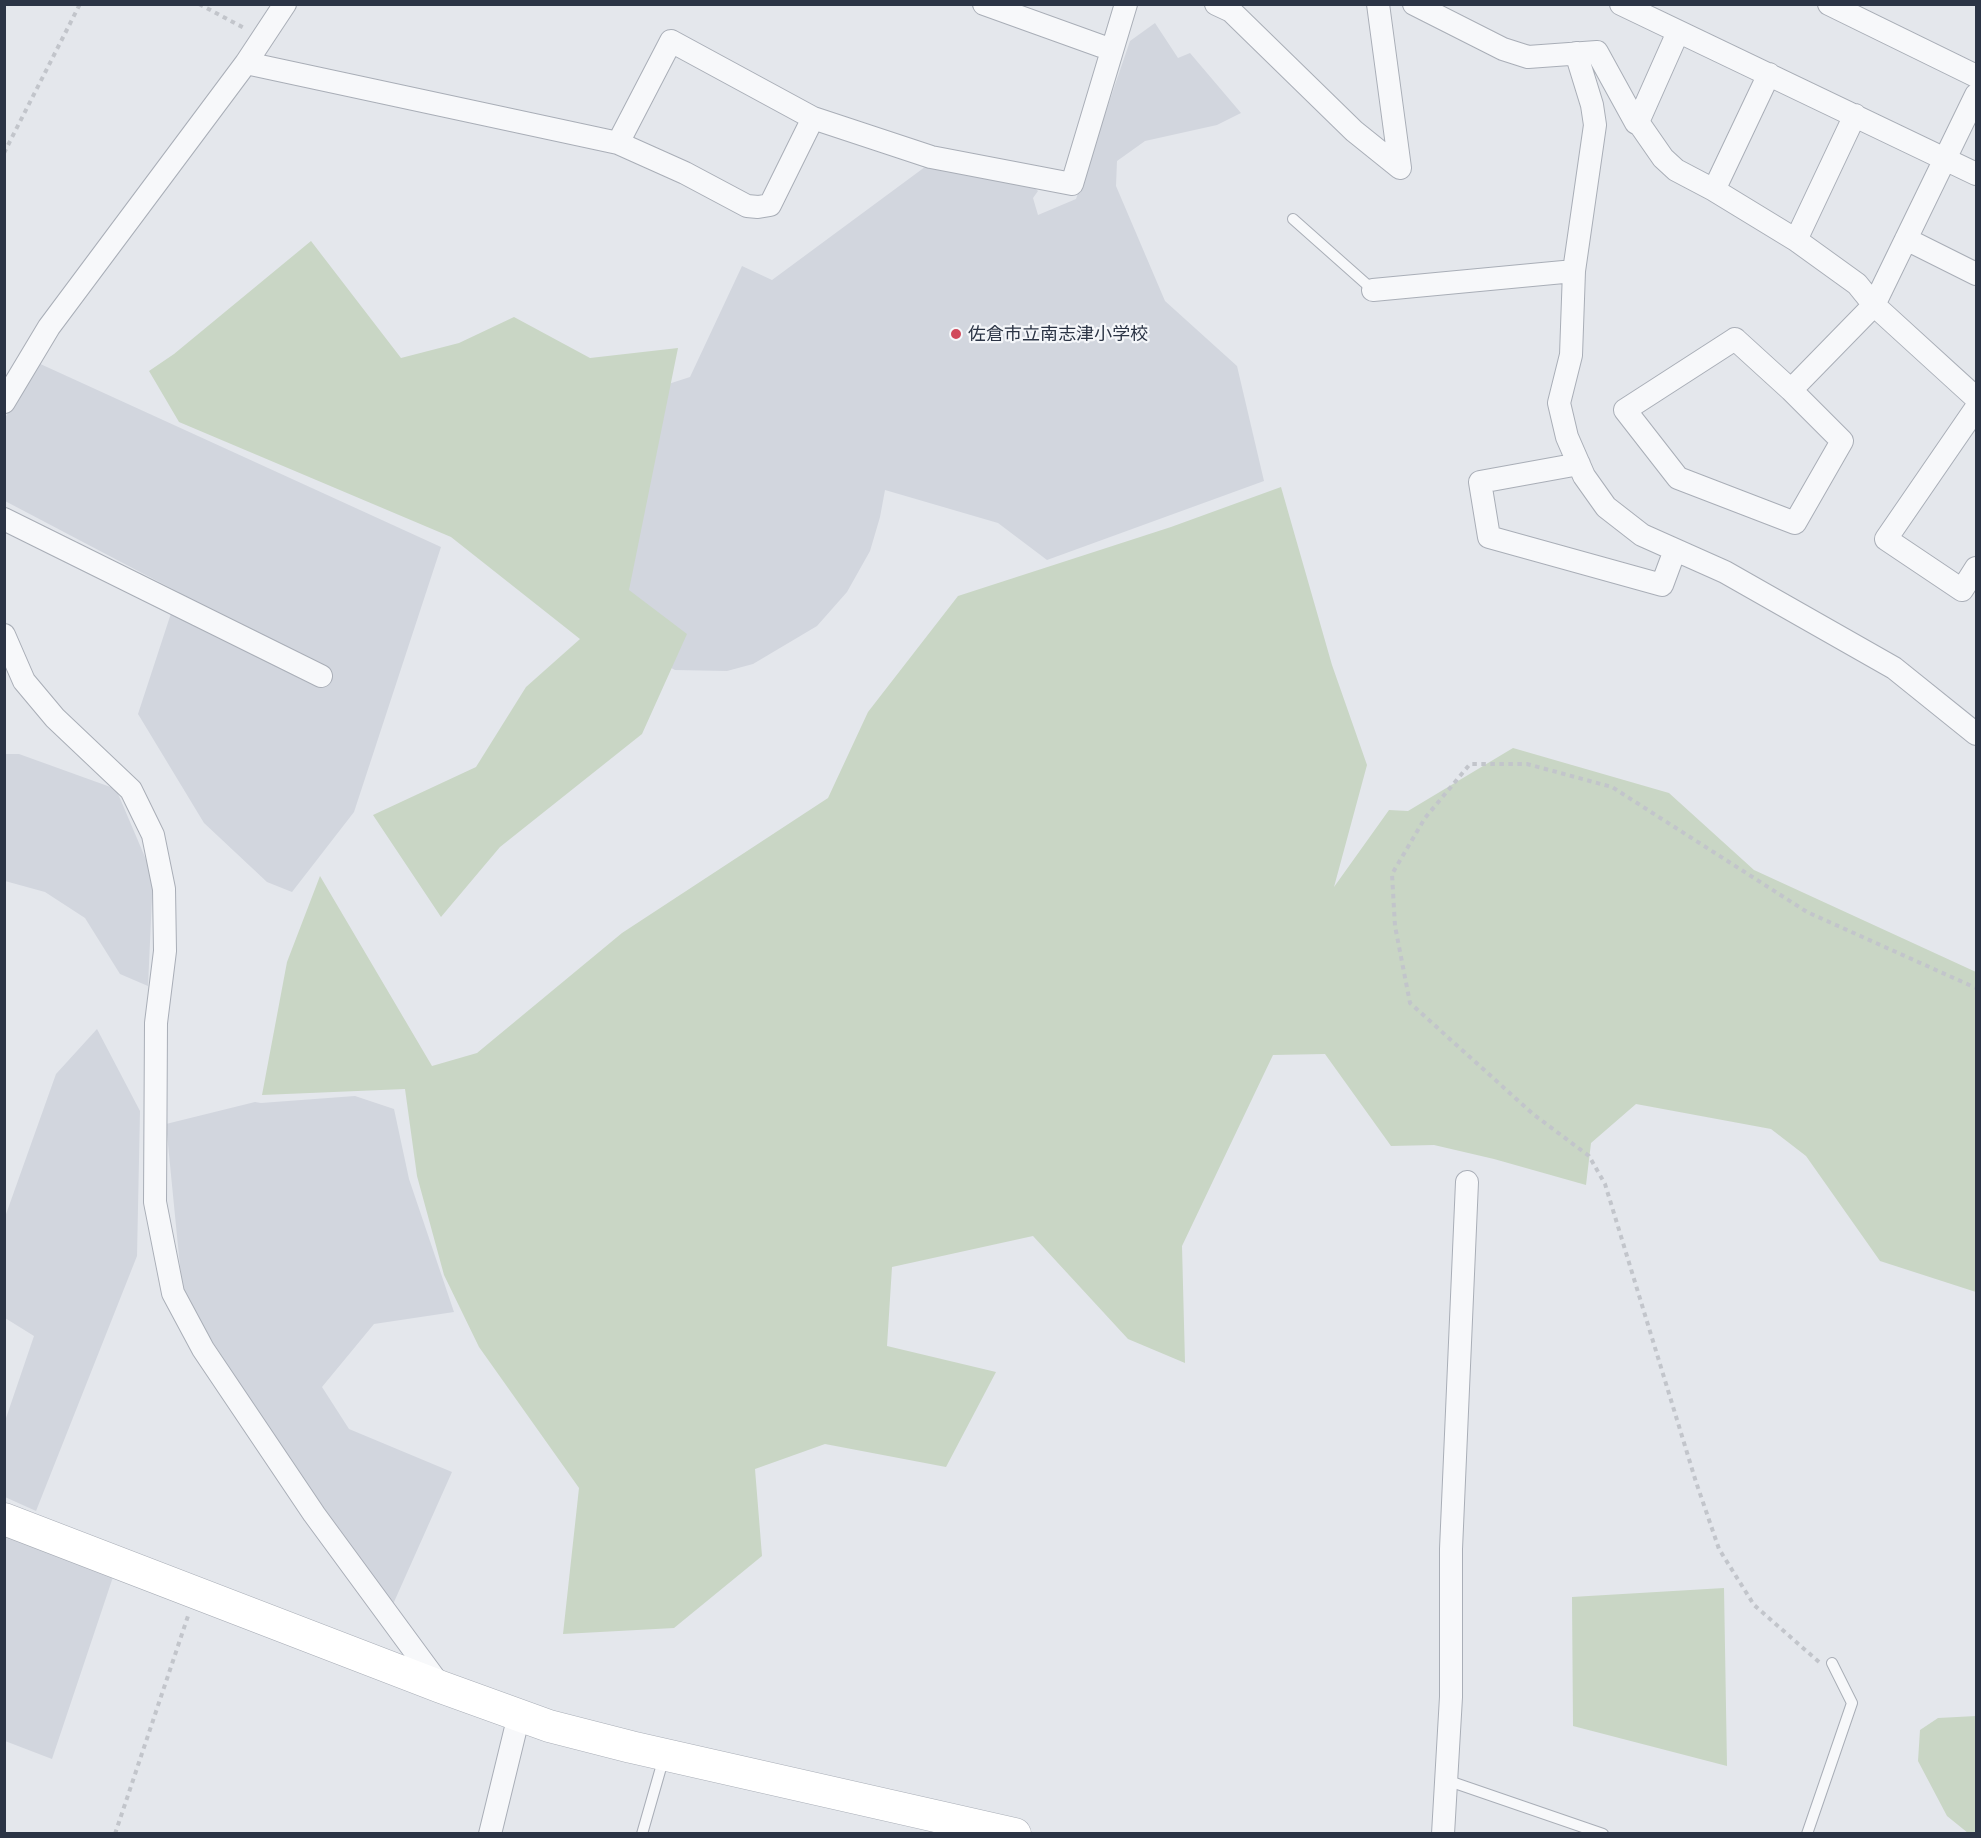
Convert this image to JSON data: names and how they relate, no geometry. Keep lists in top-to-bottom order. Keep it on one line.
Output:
{"places":["佐倉市立南志津小学校"]}
